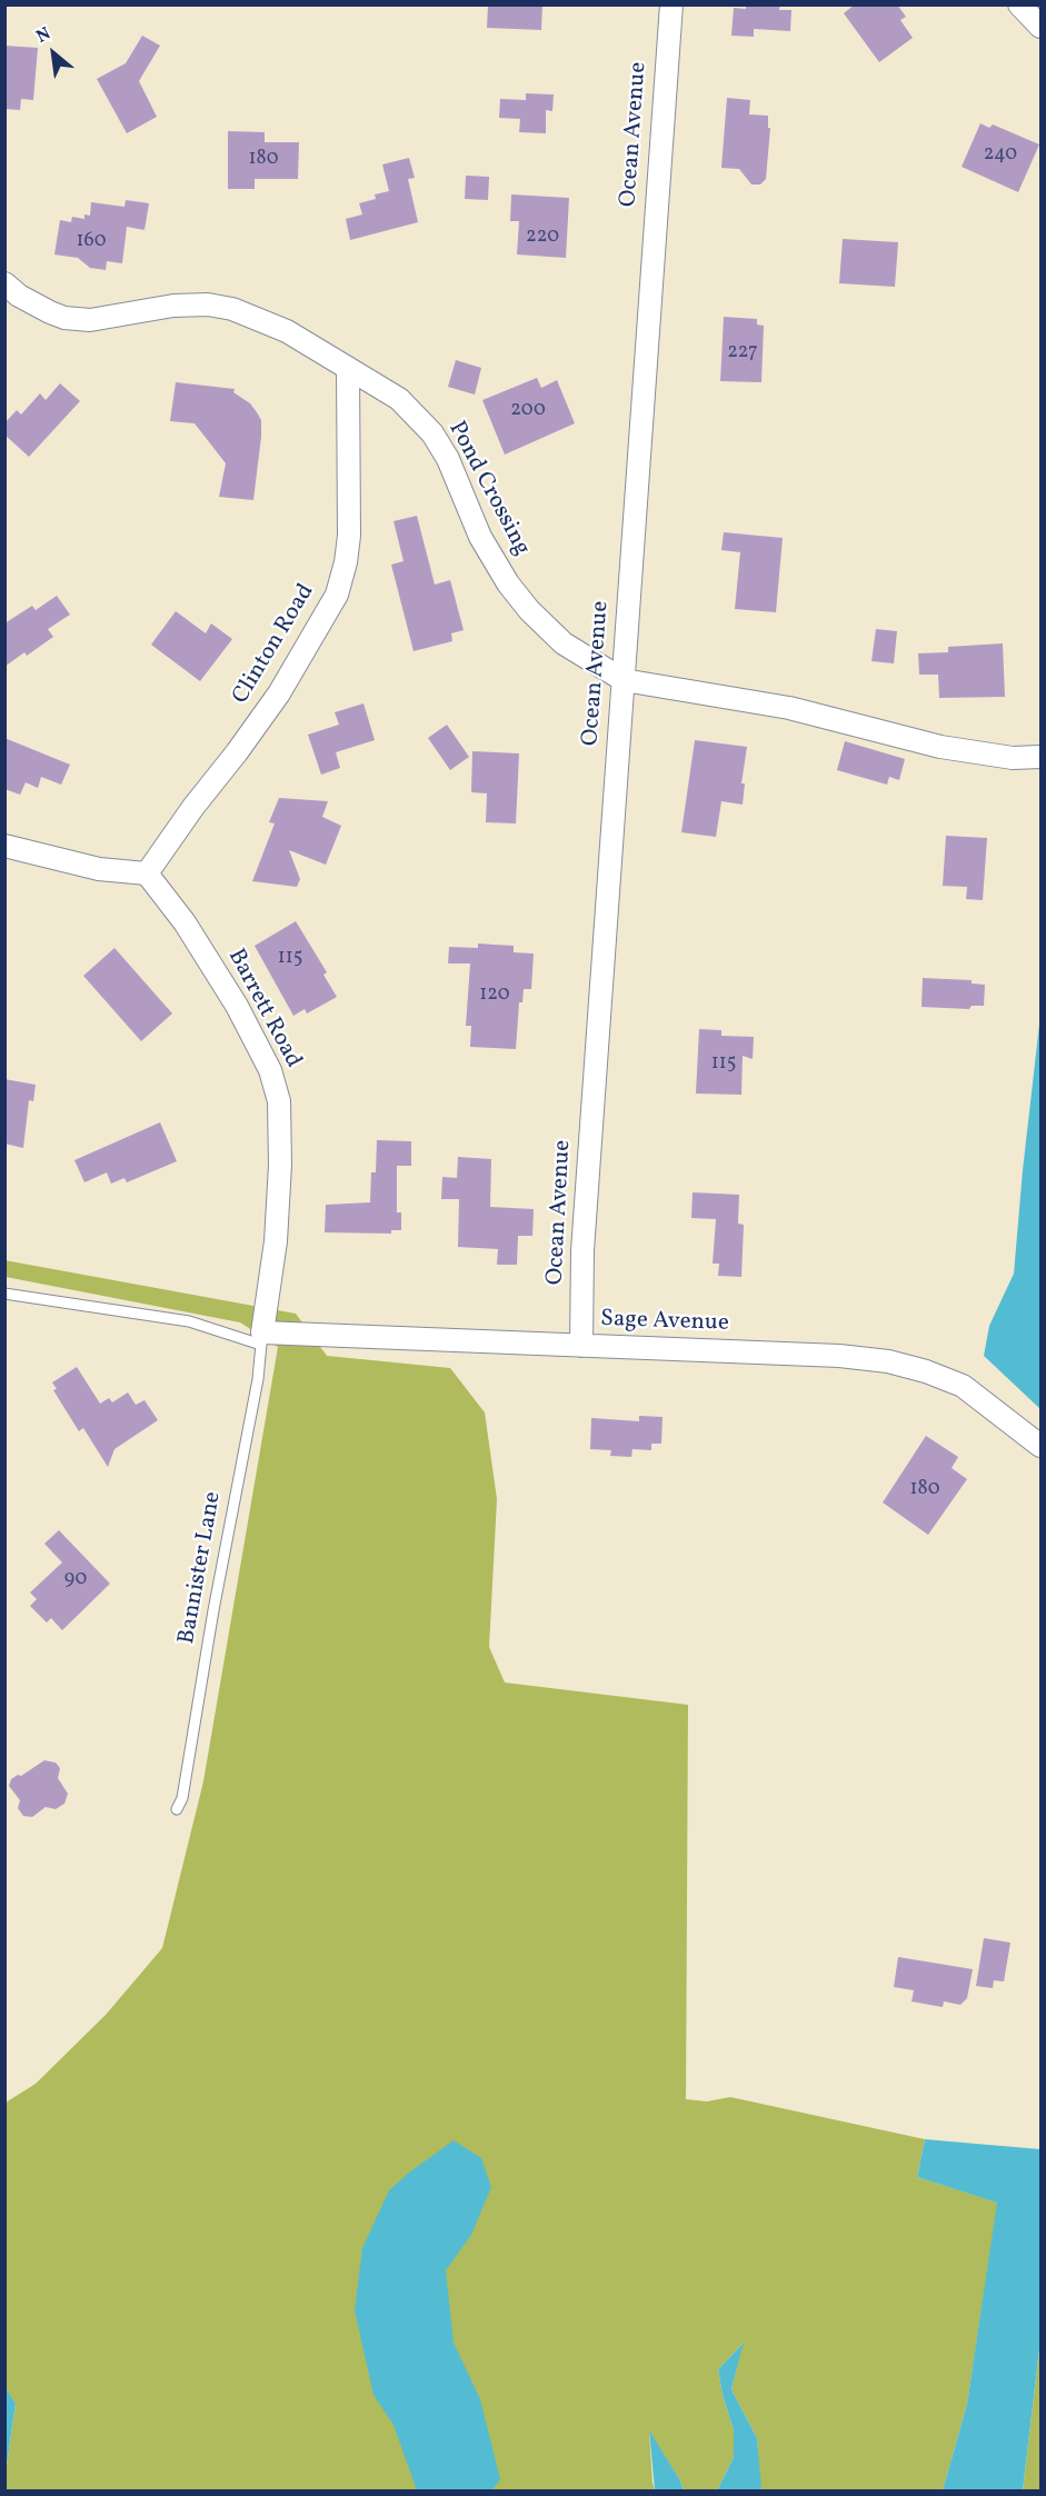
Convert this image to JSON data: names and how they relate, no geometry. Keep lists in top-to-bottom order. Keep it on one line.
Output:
{"streets":{"street":["Ocean Avenue","Pond Crossing","Clinton Road","Barrett Road","Sage Avenue"],"lane":["Bannister Lane"]},"crossings":[["Ocean Avenue","Pond Crossing"],["Ocean Avenue","Sage Avenue"],["Pond Crossing","Clinton Road"],["Clinton Road","Barrett Road"],["Barrett Road","Sage Avenue"],["Barrett Road","Bannister Lane"],["Sage Avenue","Bannister Lane"]],"house_numbers":["240","180","220","160","227","200","115","120","115","180","90"],"north":"top left"}
